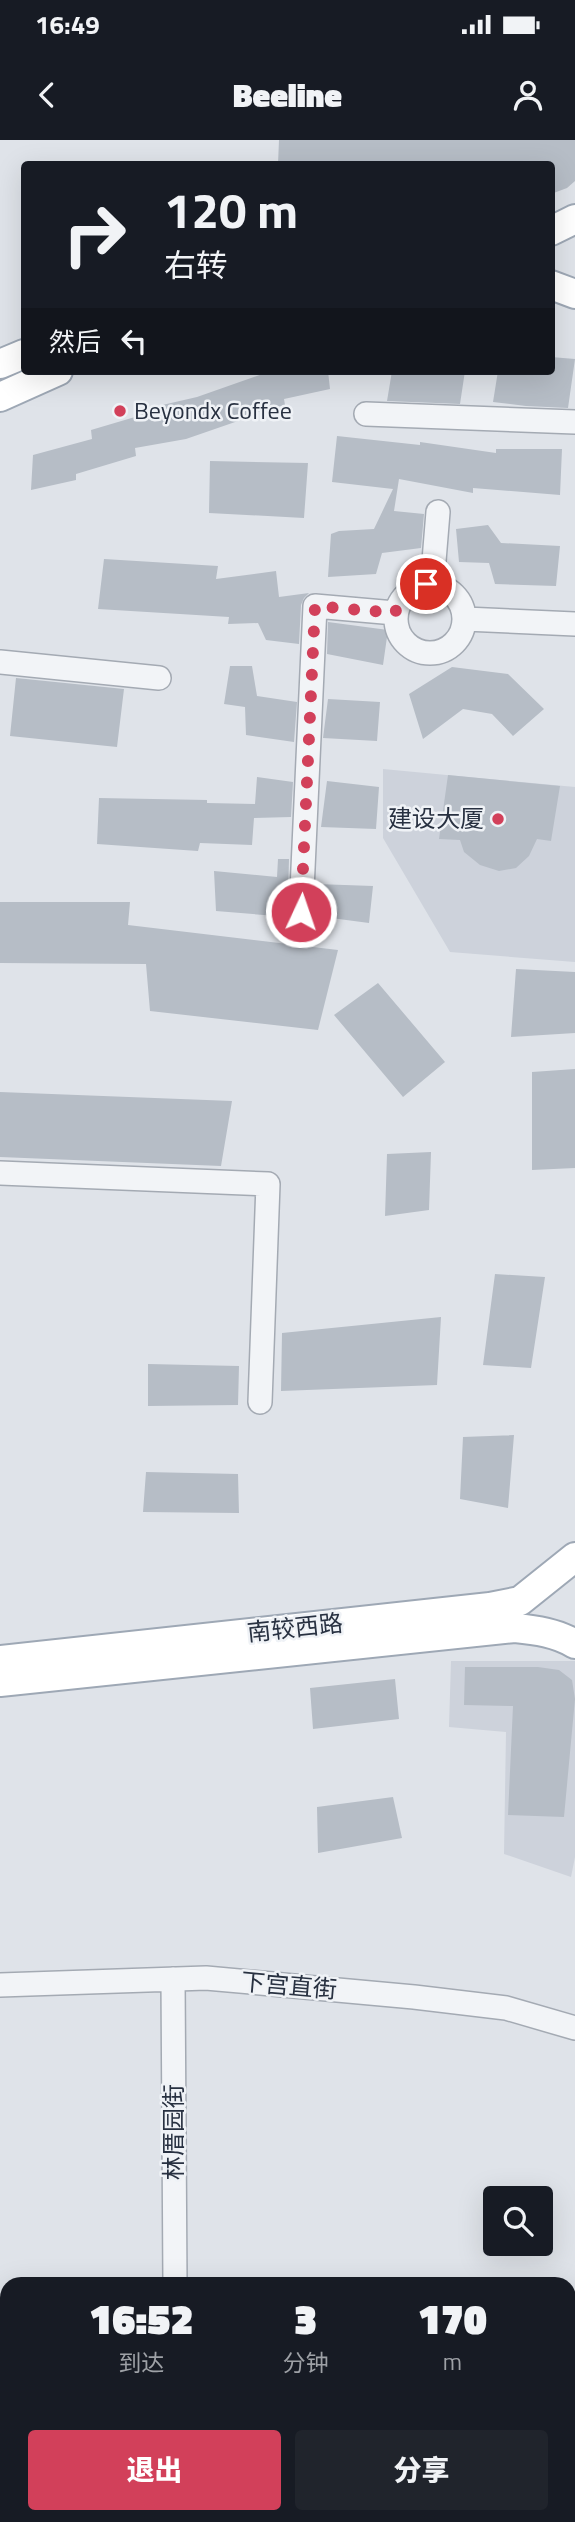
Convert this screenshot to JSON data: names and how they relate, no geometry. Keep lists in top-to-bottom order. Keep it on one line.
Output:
{"streets":{"main road":["南较西路"],"street":["下宫直街","林厝园街"]},"crossings":[["下宫直街","林厝园街"]],"places":["Beyondx Coffee","建设大厦"],"page":{"status":"16:49","header":"Beeline","turn":["120 m","右转"],"then":"然后","eta":["16:52","到达","3","分钟","170","m"],"buttons":["退出","分享"]}}
